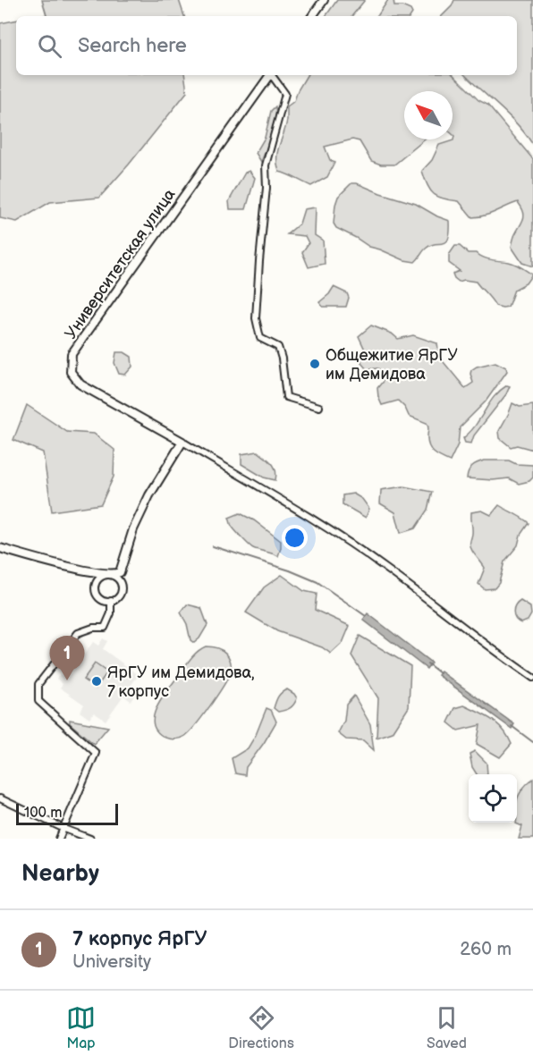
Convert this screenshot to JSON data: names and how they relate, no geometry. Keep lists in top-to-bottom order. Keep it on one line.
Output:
{"streets":{"street":["Университетская улица"]},"places":["Общежитие ЯрГУ им Демидова","ЯрГУ им Демидова, 7 корпус"],"scale_bar":"100 m","north":"top left","page":{"search":"Search here","pins":"1","scale":"100 m","heading":"Nearby","list":[{"mark":"1","name":"7 корпус ЯрГУ","note":"University","value":"260 m"}],"nav":["Map","Directions","Saved"]}}
